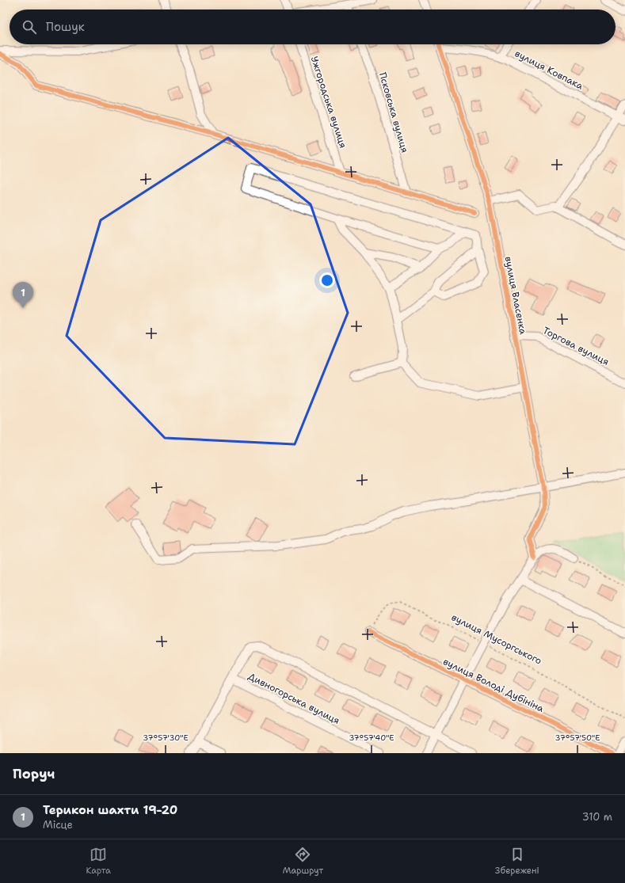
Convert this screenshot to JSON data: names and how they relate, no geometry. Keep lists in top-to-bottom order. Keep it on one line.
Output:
{"streets":{"street":["вулиця Ковпака","Ужгородська вулиця","Псковська вулиця","вулиця Власенка","Торгова вулиця","вулиця Володі Дубініна","Дивногорська вулиця"],"path":["вулиця Мусоргського"]},"crossings":[["вулиця Ковпака","вулиця Власенка"],["вулиця Власенка","Торгова вулиця"],["вулиця Мусоргського","вулиця Володі Дубініна"]],"page":{"search":"Пошук","pins":"1","heading":"Поруч","list":[{"mark":"1","name":"Терикон шахти 19-20","note":"Місце","value":"310 m"}],"nav":["Карта","Маршрут","Збережені"]},"coordinates":["37°57'30\"E","37°57'40\"E","37°57'50\"E"]}
